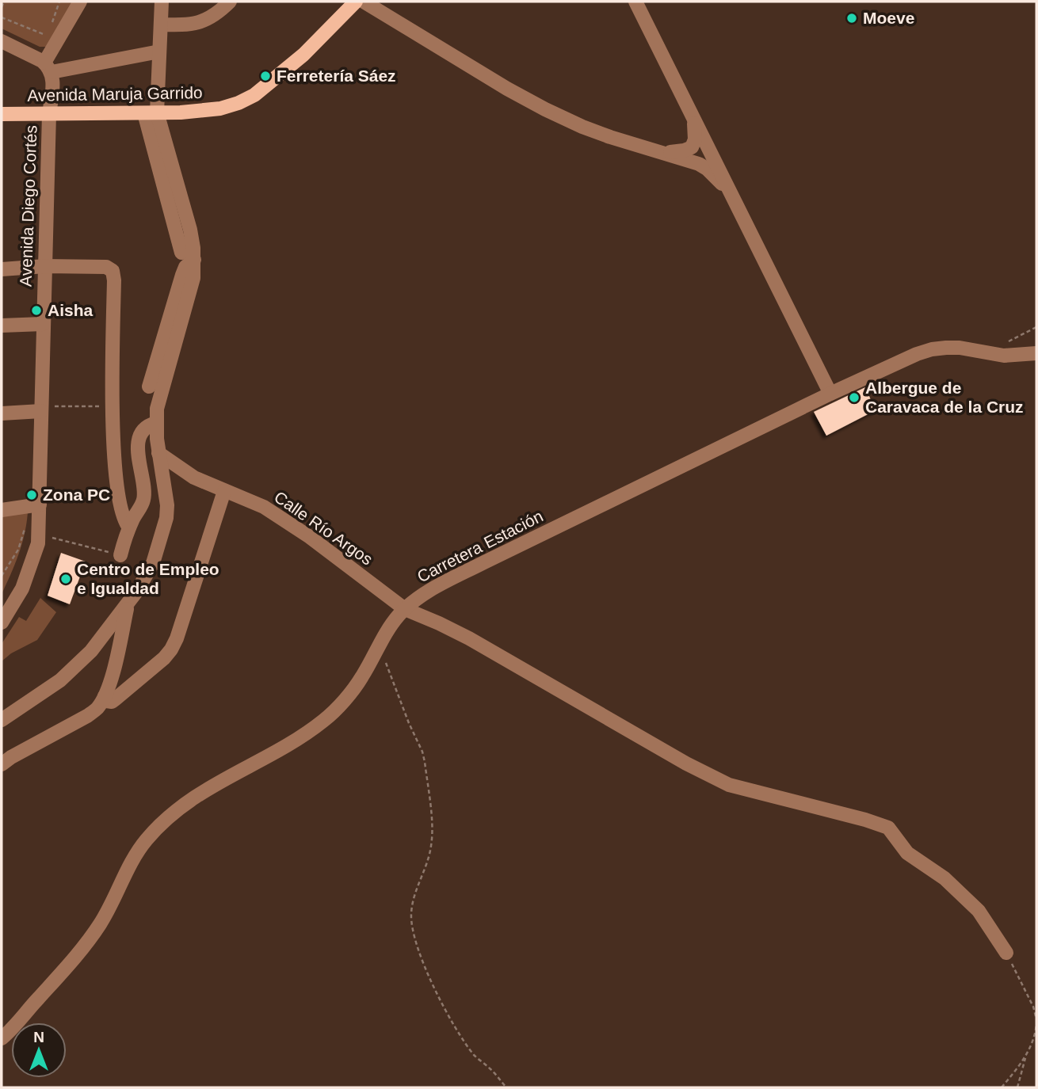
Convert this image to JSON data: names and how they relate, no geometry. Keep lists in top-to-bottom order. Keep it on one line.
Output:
{"streets":{"main road":["Avenida Maruja Garrido"],"street":["Avenida Diego Cortés","Calle Río Argos","Carretera Estación"]},"crossings":[["Avenida Maruja Garrido","Avenida Diego Cortés"],["Calle Río Argos","Carretera Estación"]],"places":["Moeve","Ferretería Sáez","Aisha","Albergue de Caravaca de la Cruz","Zona PC","Centro de Empleo e Igualdad"],"north":"top"}
